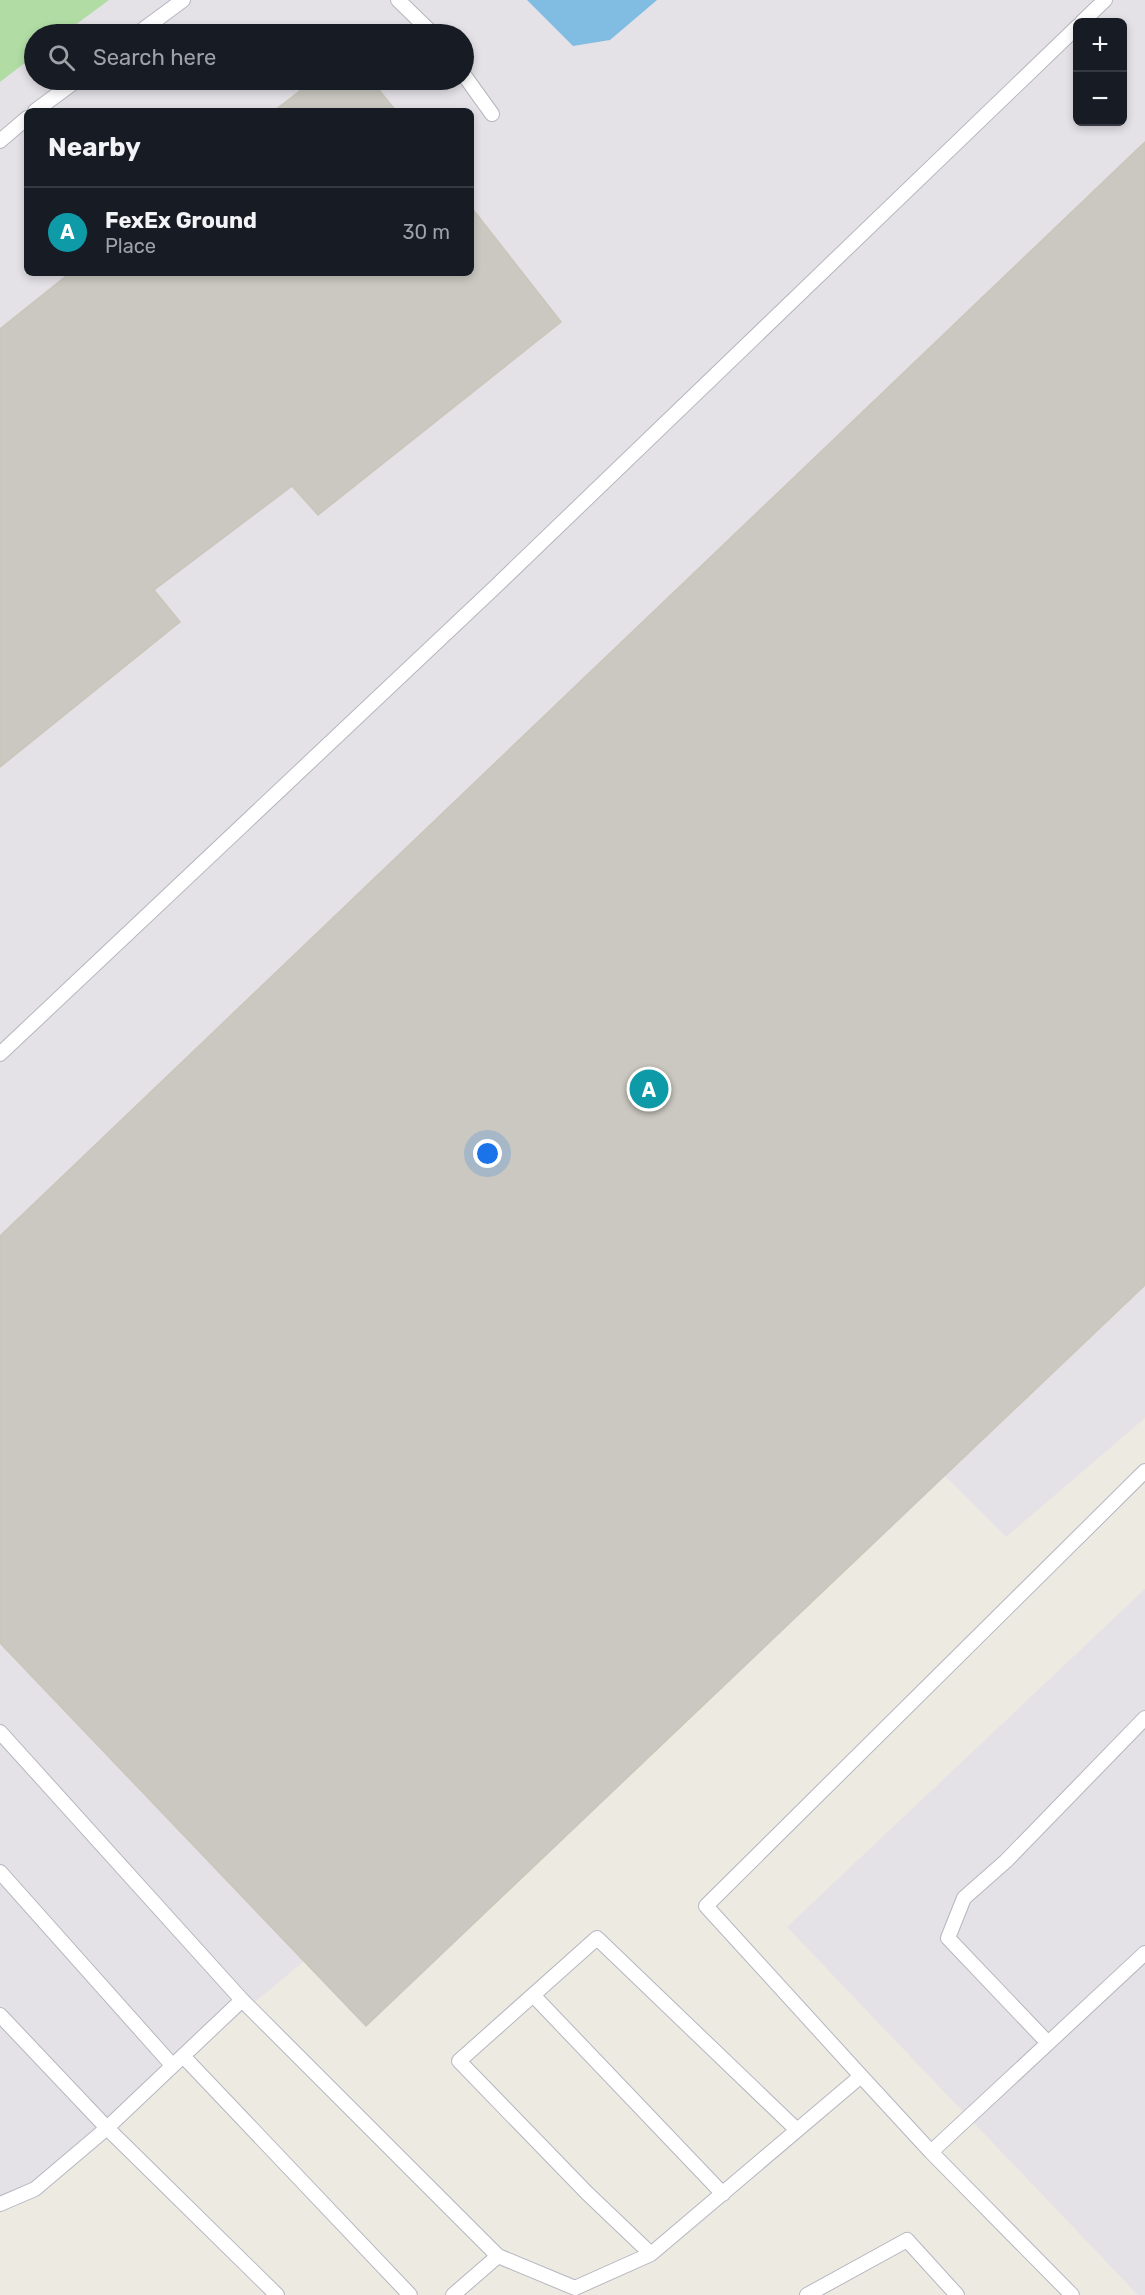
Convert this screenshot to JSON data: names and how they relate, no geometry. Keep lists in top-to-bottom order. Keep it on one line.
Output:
{"page":{"map_buttons":["+","−"],"search":"Search here","heading":"Nearby","list":[{"mark":"A","name":"FexEx Ground","note":"Place","value":"30 m"}],"pins":"A"}}
